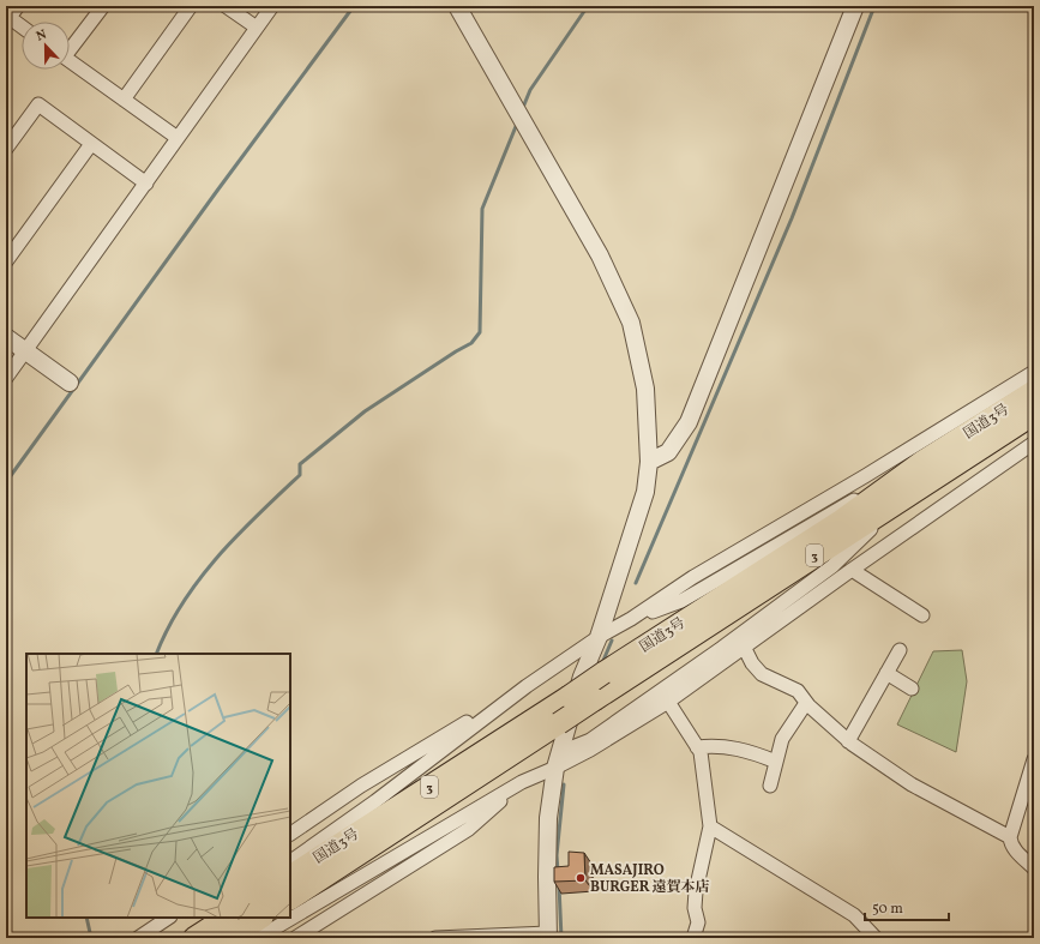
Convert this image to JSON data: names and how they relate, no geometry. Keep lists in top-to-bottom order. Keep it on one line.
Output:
{"streets":{"highway":["国道3号","3"]},"places":["MASAJIRO BURGER 遠賀本店"],"scale_bar":"50 m","north":"top"}
